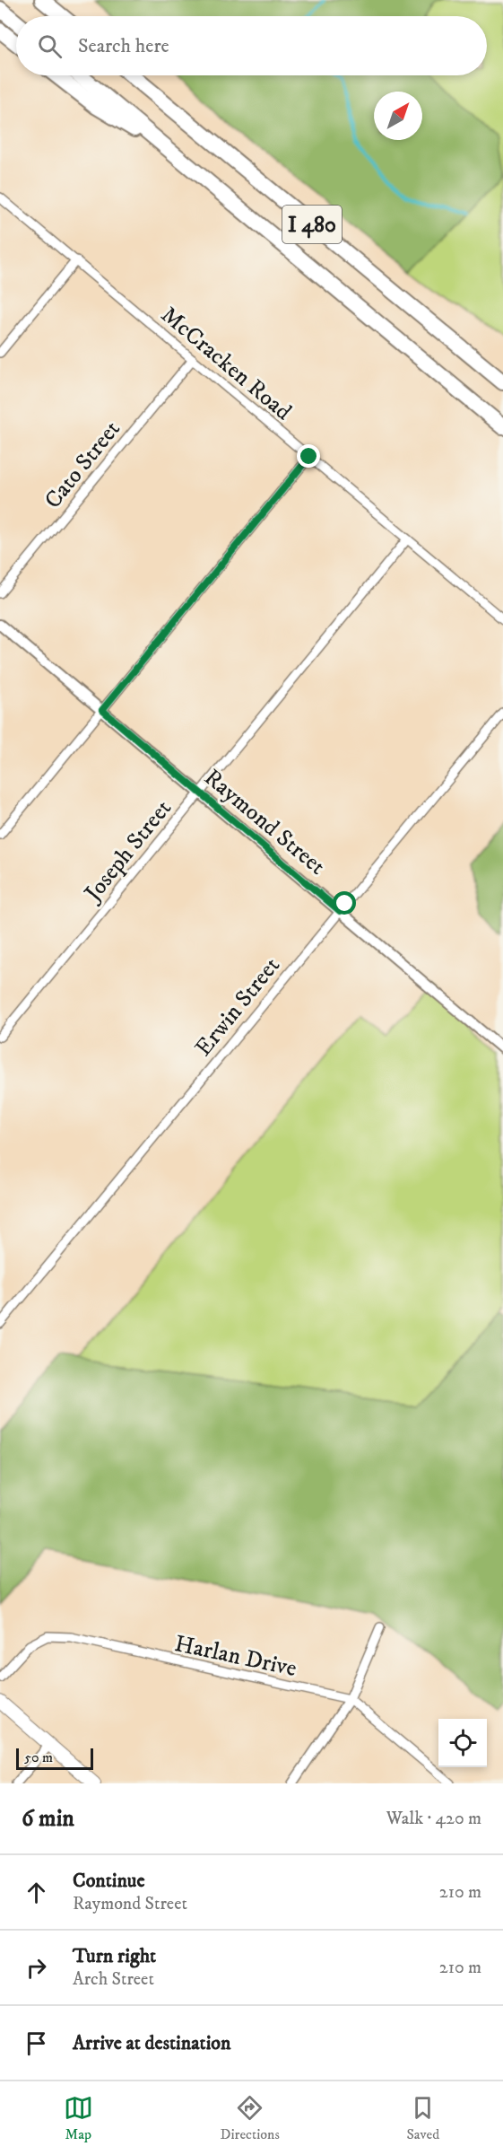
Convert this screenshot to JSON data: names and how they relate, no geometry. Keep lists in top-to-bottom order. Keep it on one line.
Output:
{"streets":{"highway":["I 480"],"street":["McCracken Road","Cato Street","Raymond Street","Joseph Street","Erwin Street","Harlan Drive"]},"crossings":[["McCracken Road","Cato Street"],["McCracken Road","Joseph Street"],["Raymond Street","Joseph Street"],["Raymond Street","Erwin Street"]],"scale_bar":"50 m","north":"top right","page":{"search":"Search here","scale":"50 m","heading":["6 min","Walk · 420 m"],"list":[["Continue","Raymond Street","210 m"],["Turn right","Arch Street","210 m"],"Arrive at destination"],"nav":["Map","Directions","Saved"]}}
